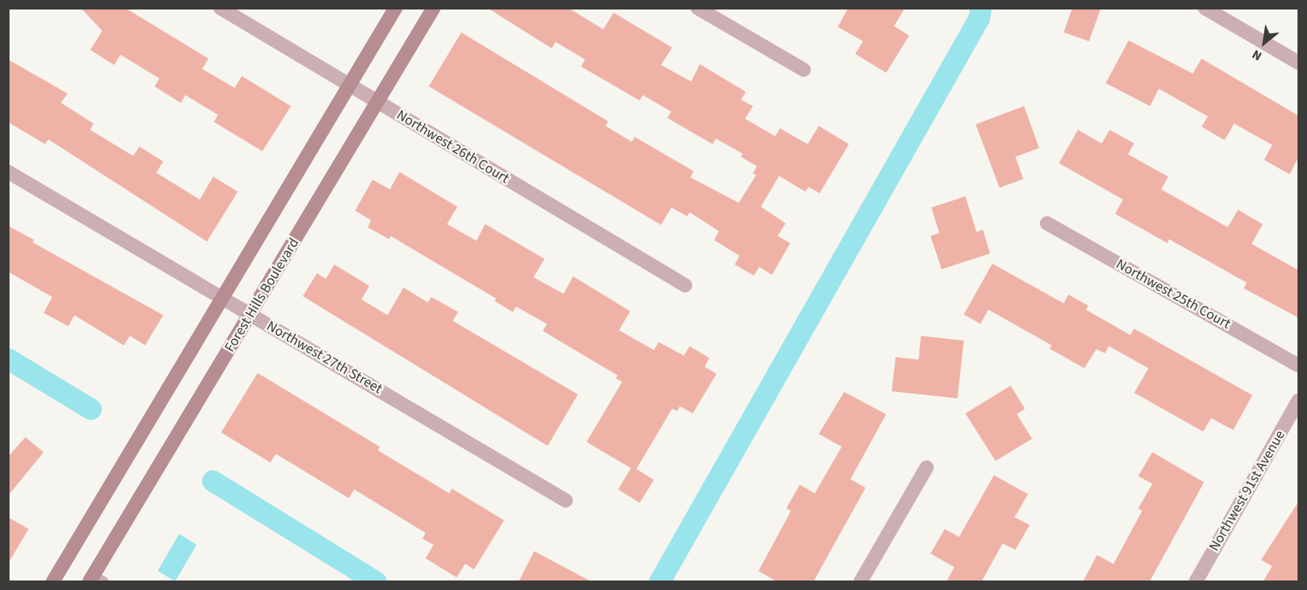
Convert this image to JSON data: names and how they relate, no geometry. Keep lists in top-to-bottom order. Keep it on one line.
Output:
{"streets":{"street":["Northwest 26th Court","Northwest 25th Court","Forest Hills Boulevard","Northwest 27th Street","Northwest 91st Avenue"]},"crossings":[["Northwest 26th Court","Forest Hills Boulevard"],["Forest Hills Boulevard","Northwest 27th Street"]],"north":"bottom left"}
